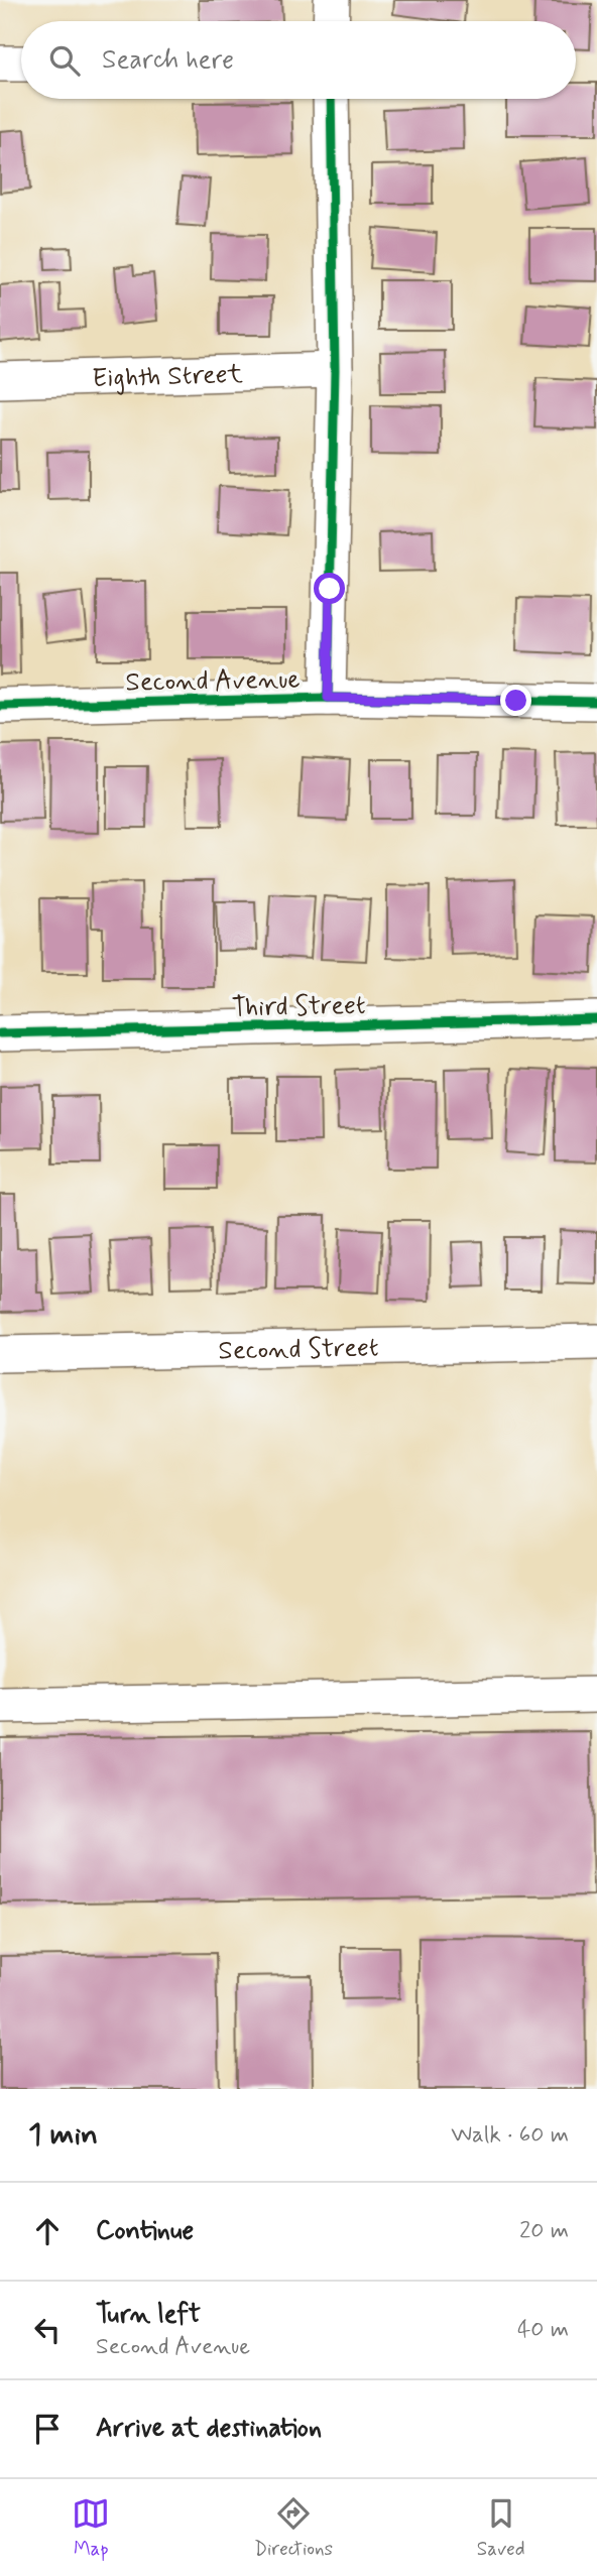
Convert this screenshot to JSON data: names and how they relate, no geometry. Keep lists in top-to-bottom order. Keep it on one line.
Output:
{"streets":{"street":["Eighth Street","Second Avenue","Third Street","Second Street"]},"page":{"search":"Search here","heading":["1 min","Walk · 60 m"],"list":[["Continue","20 m"],["Turn left","Second Avenue","40 m"],"Arrive at destination"],"nav":["Map","Directions","Saved"]}}
